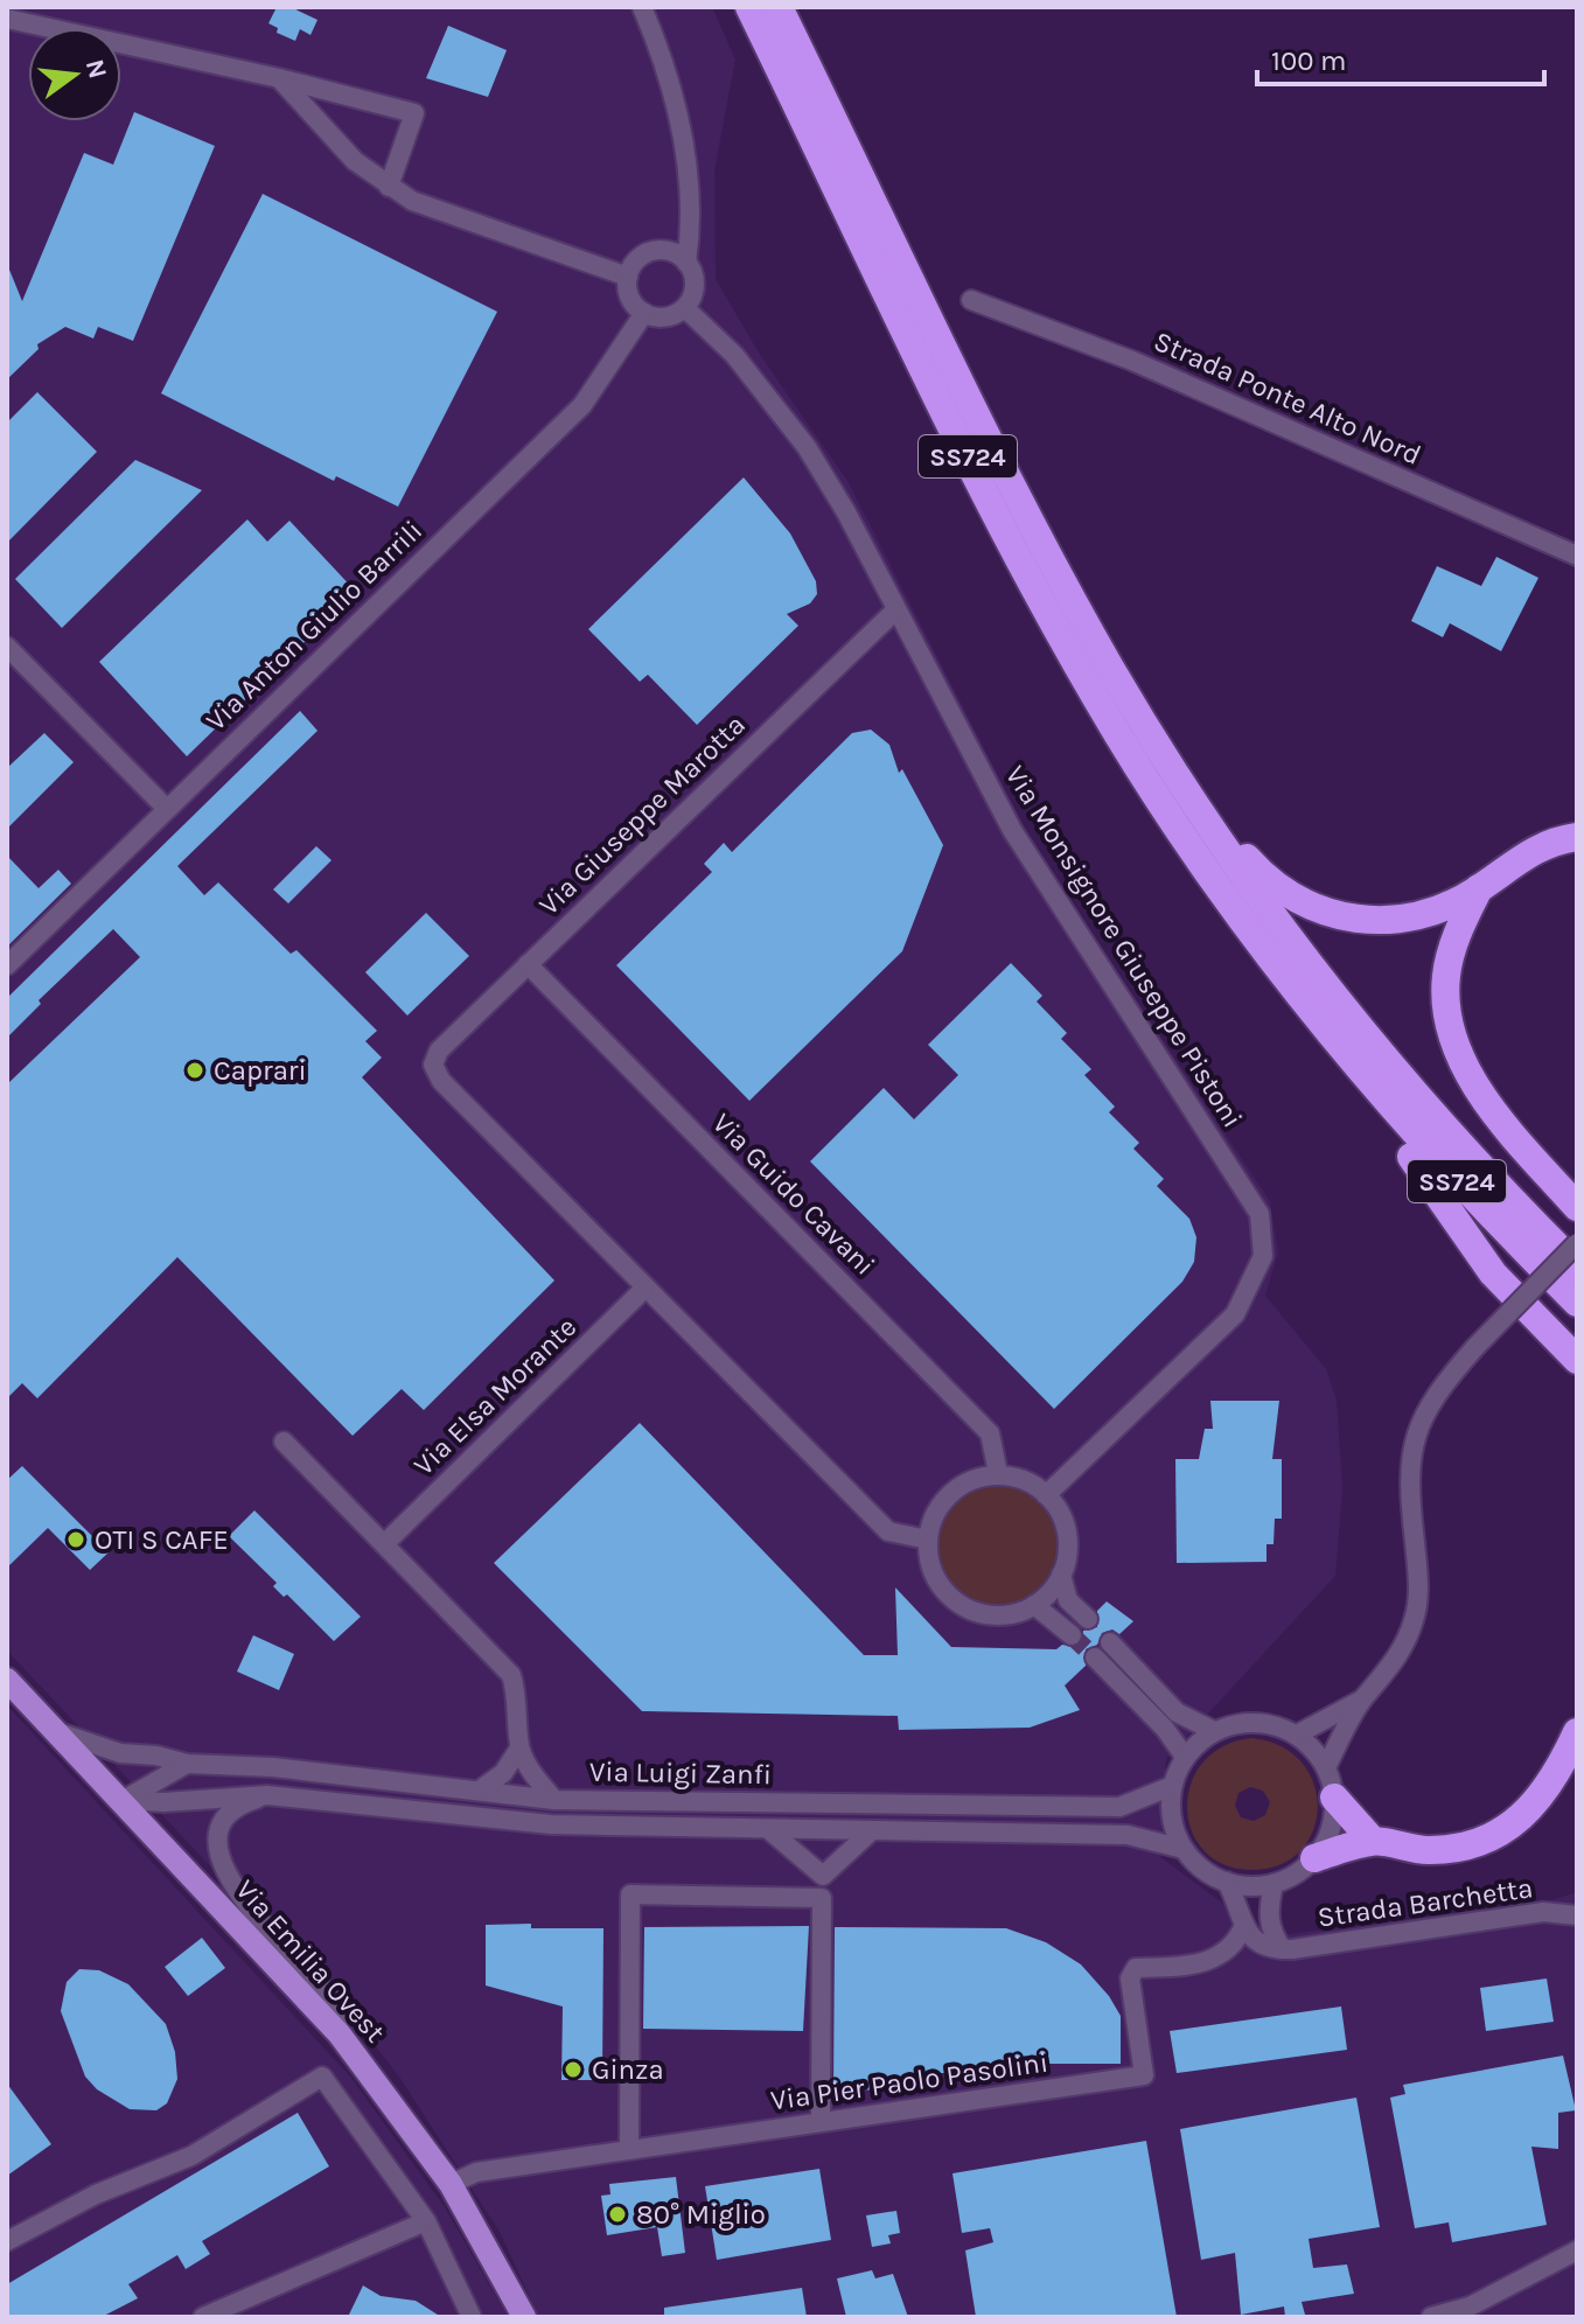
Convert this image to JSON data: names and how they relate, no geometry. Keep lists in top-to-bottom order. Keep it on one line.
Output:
{"streets":{"highway":["SS724"],"main road":["Via Emilia Ovest"],"street":["Strada Ponte Alto Nord","Via Anton Giulio Barrili","Via Giuseppe Marotta","Via Monsignore Giuseppe Pistoni","Via Guido Cavani","Via Elsa Morante","Via Luigi Zanfi","Strada Barchetta","Via Pier Paolo Pasolini"]},"crossings":[["Via Anton Giulio Barrili","Via Monsignore Giuseppe Pistoni"],["Via Giuseppe Marotta","Via Monsignore Giuseppe Pistoni"],["Via Giuseppe Marotta","Via Guido Cavani"],["Via Giuseppe Marotta","Via Elsa Morante"],["Via Monsignore Giuseppe Pistoni","Via Guido Cavani"],["Via Luigi Zanfi","Strada Barchetta"],["Via Luigi Zanfi","Via Emilia Ovest"],["Strada Barchetta","Via Pier Paolo Pasolini"],["Via Emilia Ovest","Via Pier Paolo Pasolini"]],"places":["Caprari","OTI S CAFE","Ginza","80° Miglio"],"scale_bar":"100 m","north":"right"}
